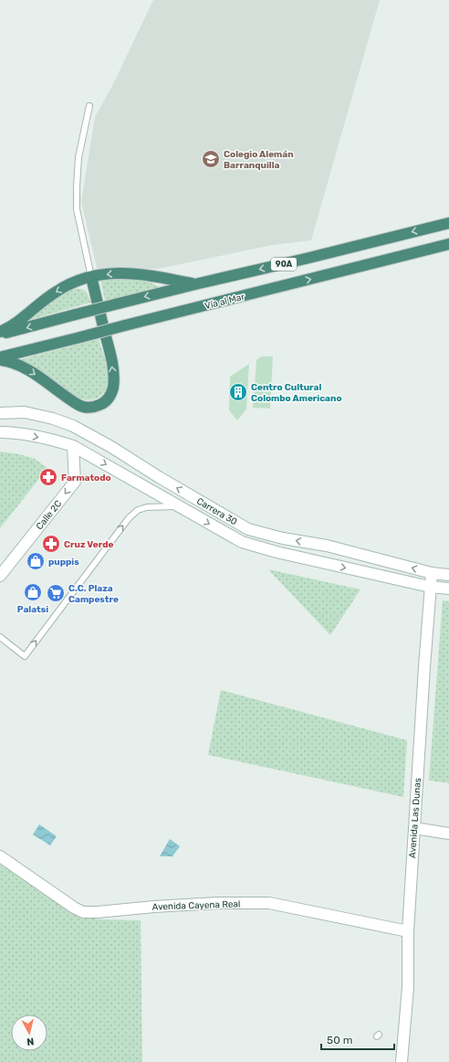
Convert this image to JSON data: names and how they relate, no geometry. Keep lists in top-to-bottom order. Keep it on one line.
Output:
{"streets":{"highway":["90A","Vía al Mar"],"street":["Carrera 30","Calle 2C","Avenida Las Dunas","Avenida Cayena Real"]},"crossings":[["Carrera 30","Calle 2C"],["Carrera 30","Avenida Las Dunas"],["Avenida Las Dunas","Avenida Cayena Real"]],"one_way":["Calle 2C"],"places":{"school or university":["Colegio Alemán Barranquilla"],"building":["Centro Cultural Colombo Americano"],"pharmacy":["Farmatodo","Cruz Verde"],"shop":["puppis","Palatsi"],"supermarket":["C.C. Plaza Campestre"]},"scale_bar":"50 m","north":"bottom"}
